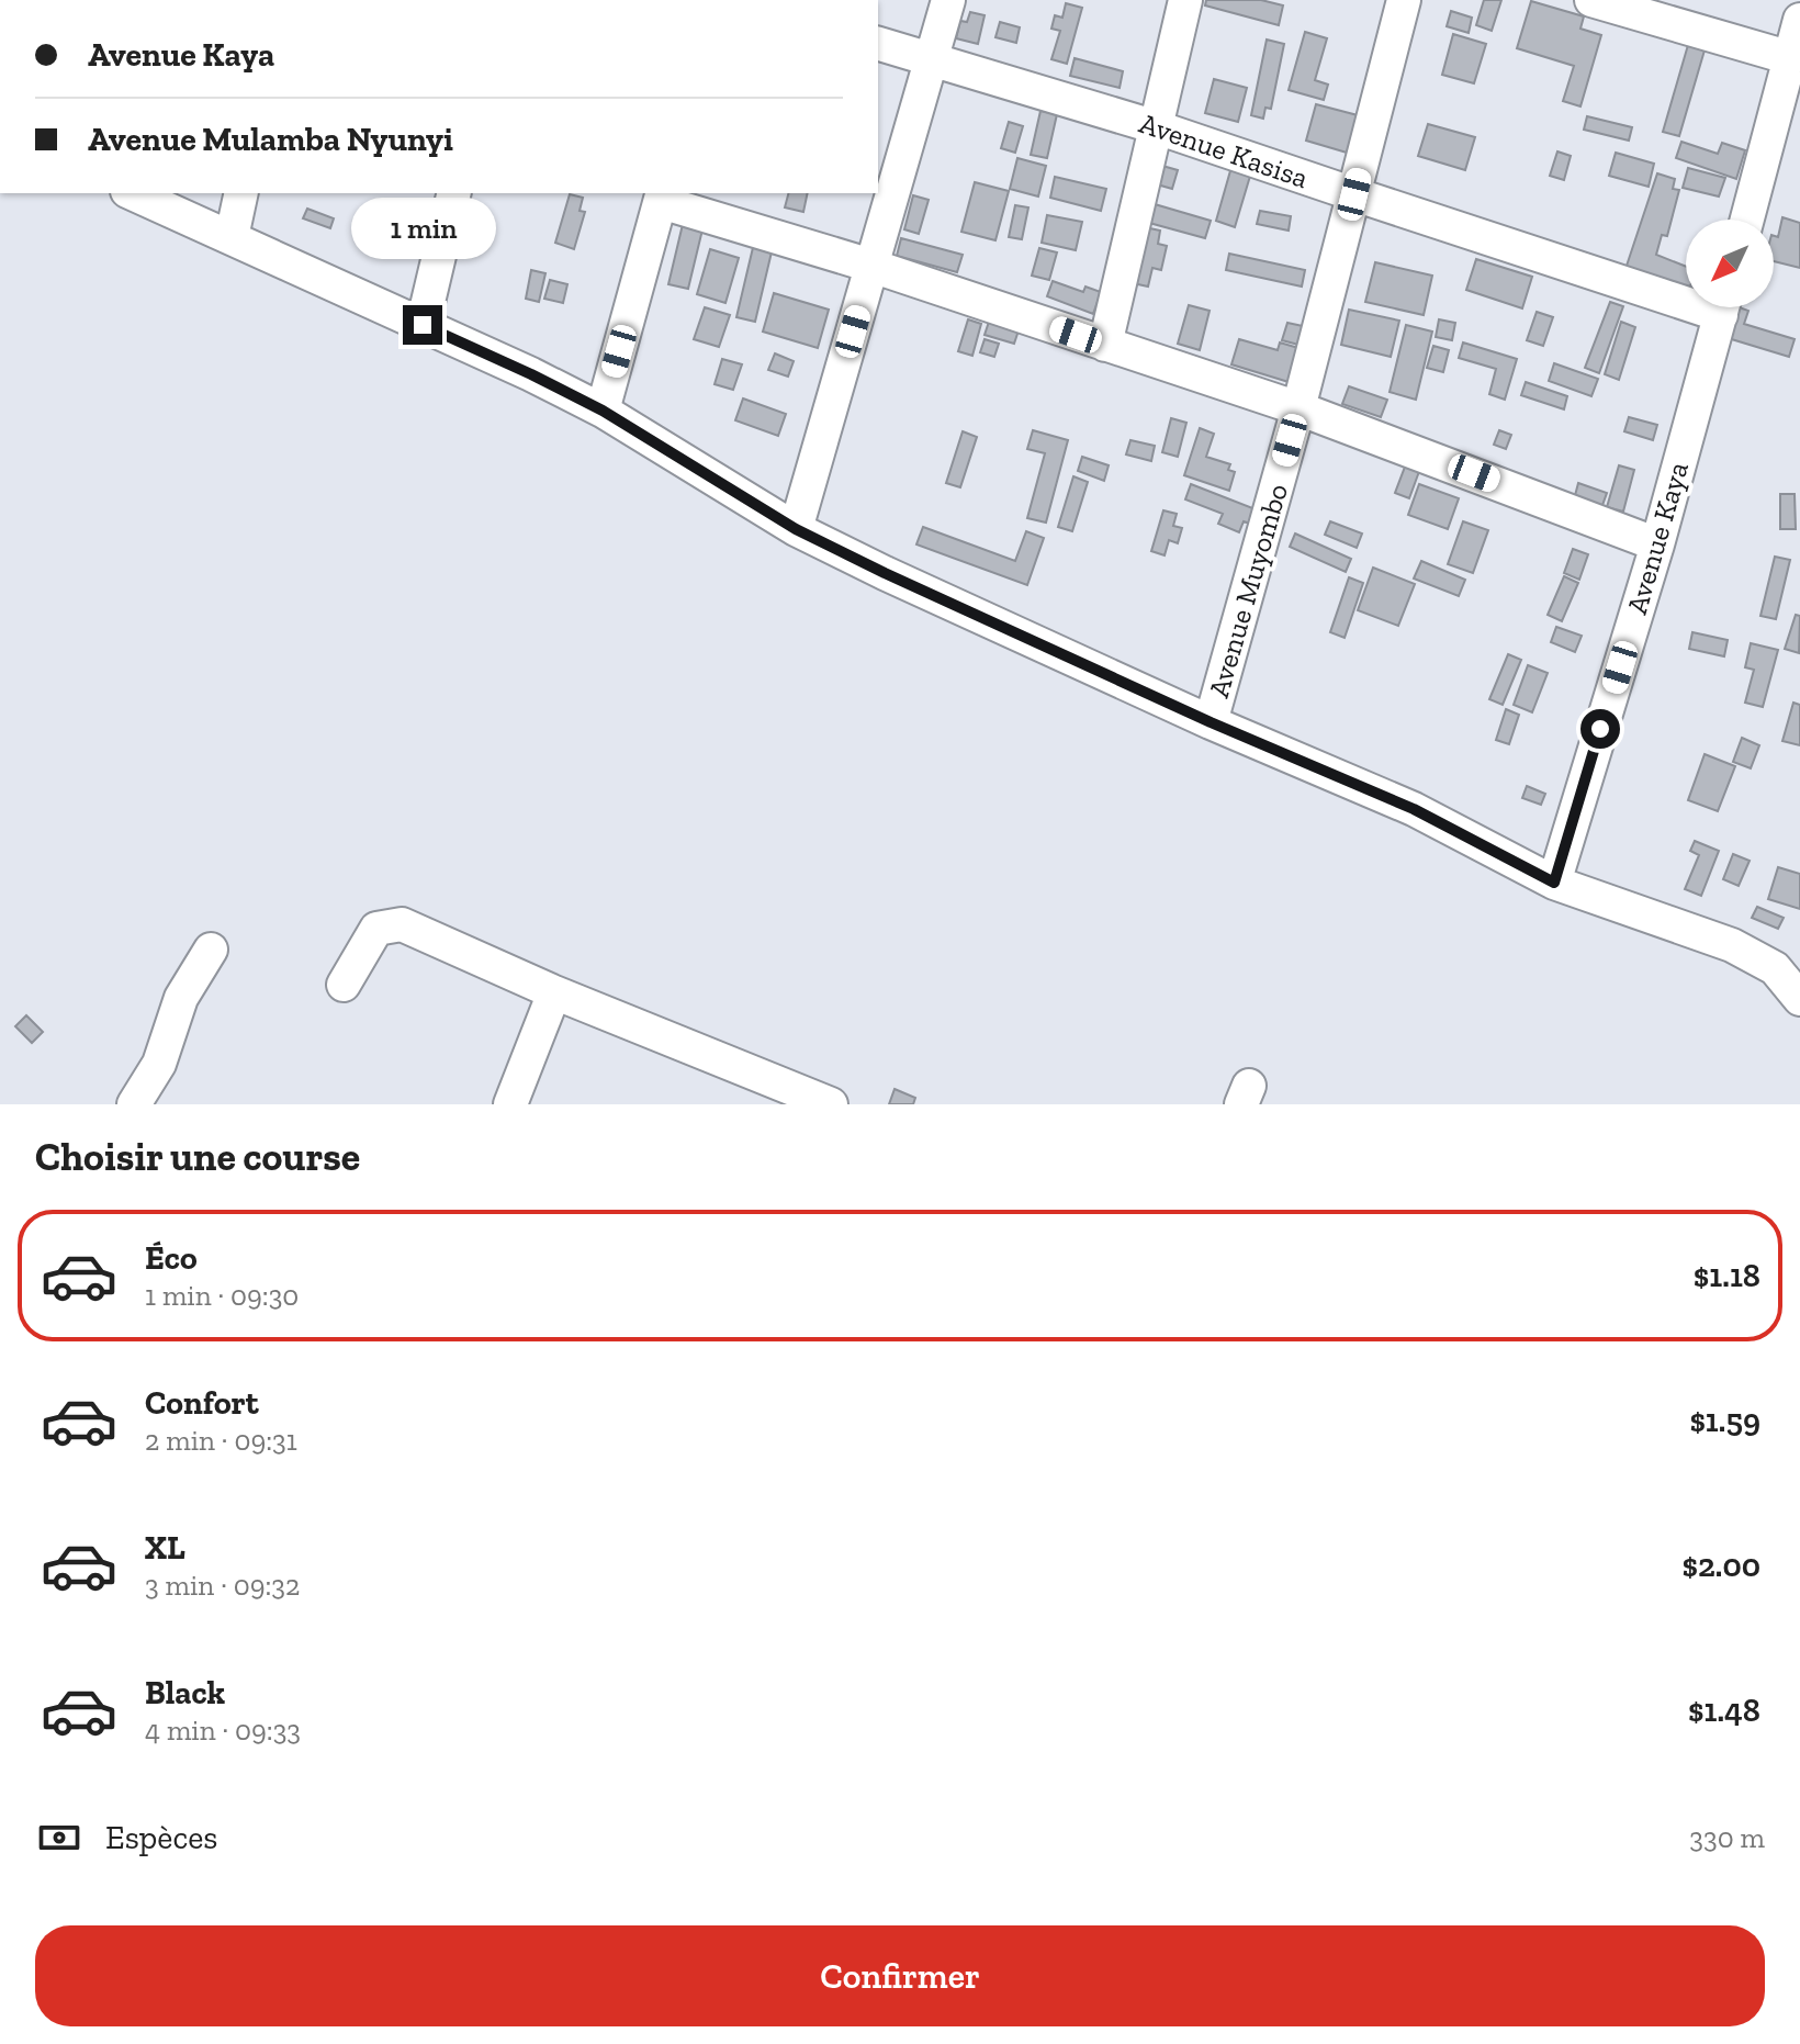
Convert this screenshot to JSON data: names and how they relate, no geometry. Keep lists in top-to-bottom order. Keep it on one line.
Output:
{"streets":{"street":["Avenue Kasisa","Avenue Kaya","Avenue Muyombo"]},"crossings":[["Avenue Kasisa","Avenue Muyombo"]],"north":"bottom left","page":{"banner":["Avenue Kaya","Avenue Mulamba Nyunyi"],"bubble":"1 min","heading":"Choisir une course","list":[{"name":"Éco","note":"1 min · 09:30","value":"$1.18"},{"name":"Confort","note":"2 min · 09:31","value":"$1.59"},{"name":"XL","note":"3 min · 09:32","value":"$2.00"},{"name":"Black","note":"4 min · 09:33","value":"$1.48"}],"pay":["Espèces","330 m"],"buttons":"Confirmer"}}
